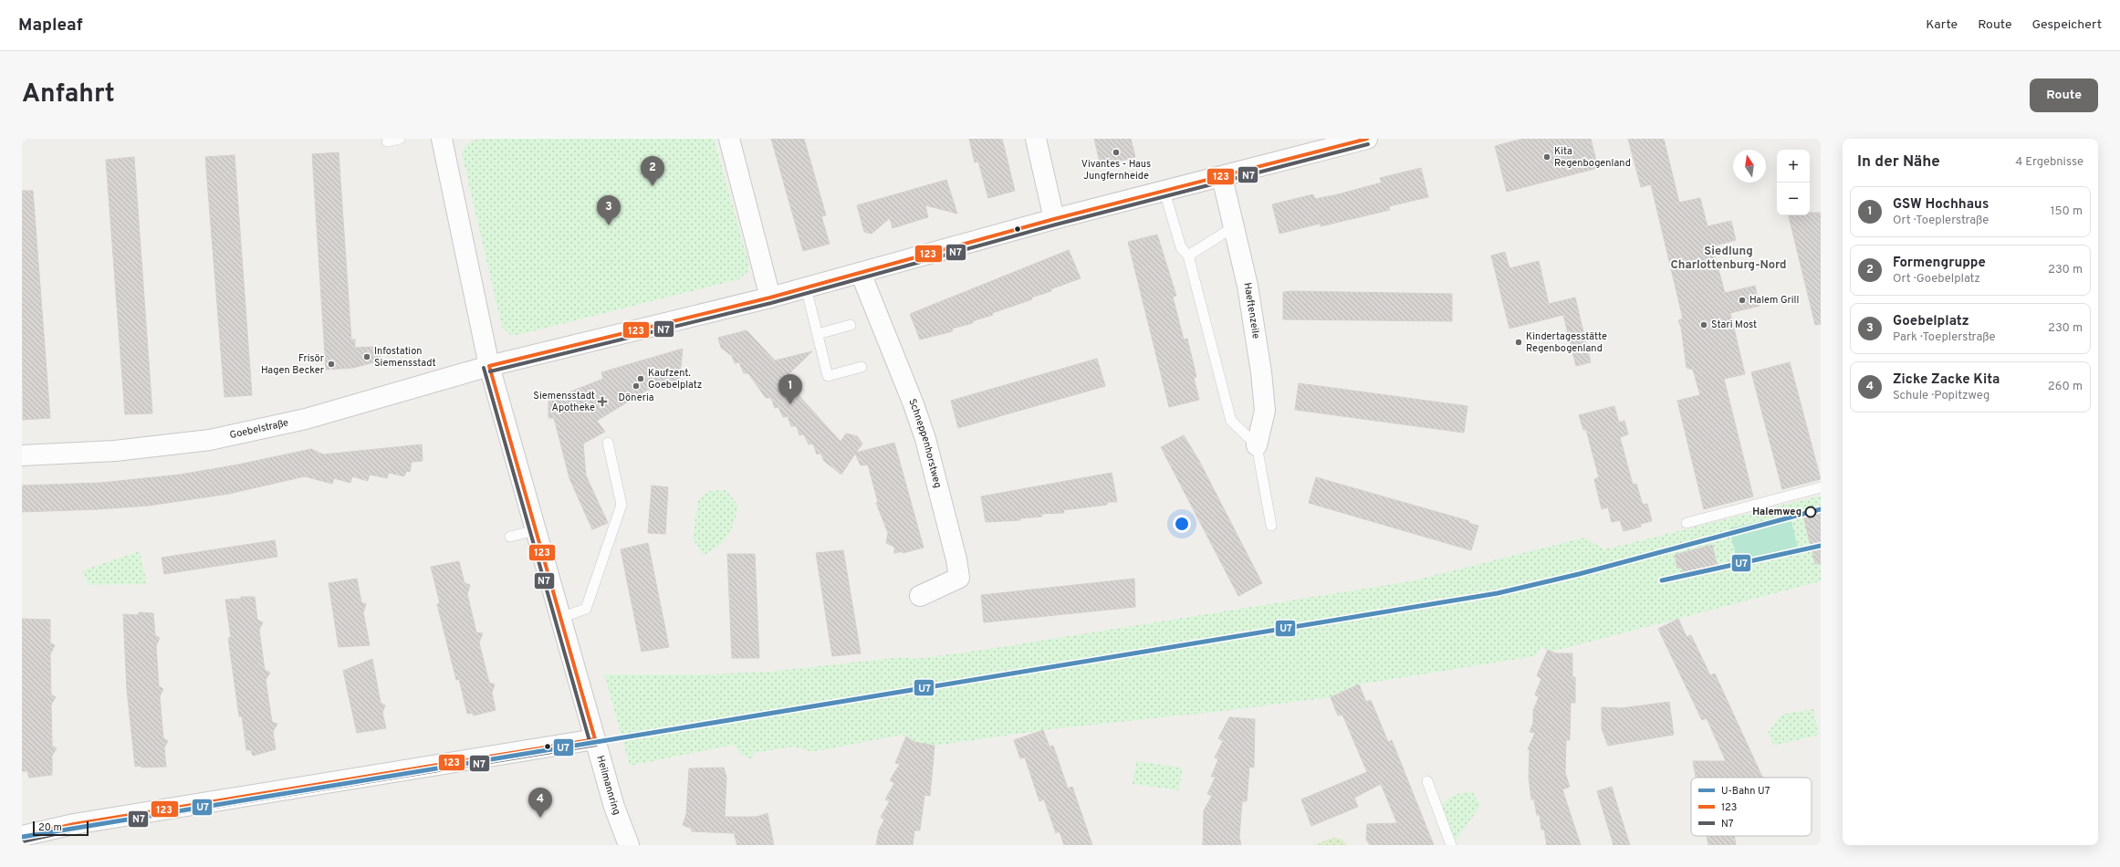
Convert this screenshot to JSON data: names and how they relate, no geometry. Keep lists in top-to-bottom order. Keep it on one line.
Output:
{"streets":{"street":["Haeftenzeile","Goebelstraße","Schneppenhorstweg","Heilmannring"]},"crossings":[["Haeftenzeile","Goebelstraße"],["Goebelstraße","Schneppenhorstweg"],["Goebelstraße","Heilmannring"]],"districts":["Siedlung Charlottenburg-Nord"],"places":{"other":["Vivantes - Haus Jungfernheide","Kita Regenbogenland","Halem Grill","Stari Most","Kindertagesstätte Regenbogenland","Infostation Siemensstadt","Frisör Hagen Becker","Kaufzent. Goebelplatz","Döneria","Halemweg"],"health":["Siemensstadt Apotheke"]},"lines":["transit line 123","transit line N7","metro line U7"],"legend":["U-Bahn U7","123","N7"],"scale_bar":"20 m","north":"top","page":{"header":"Mapleaf","nav":["Karte","Route","Gespeichert"],"title":"Anfahrt","buttons":"Route","heading":["In der Nähe","4 Ergebnisse"],"map_buttons":["+","−"],"pins":["2","3","1","4"],"list":[{"mark":"1","name":"GSW Hochhaus","note":"Ort · Toeplerstraße","value":"150 m"},{"mark":"2","name":"Formengruppe","note":"Ort · Goebelplatz","value":"230 m"},{"mark":"3","name":"Goebelplatz","note":"Park · Toeplerstraße","value":"230 m"},{"mark":"4","name":"Zicke Zacke Kita","note":"Schule · Popitzweg","value":"260 m"}],"scale":"20 m"}}
